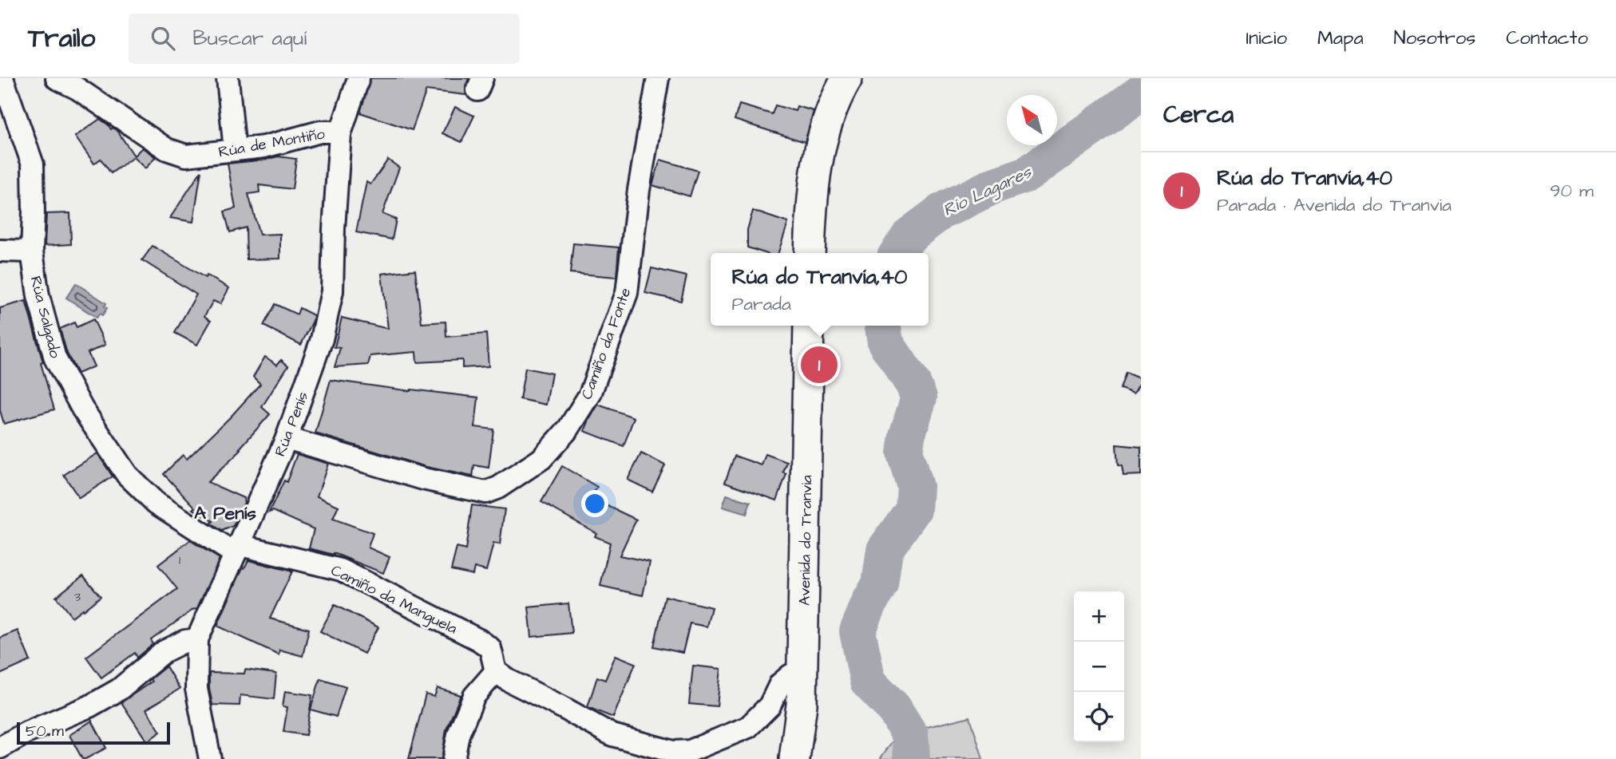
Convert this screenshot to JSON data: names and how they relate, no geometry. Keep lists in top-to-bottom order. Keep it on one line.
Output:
{"streets":{"main road":["Avenida do Tranvia"],"street":["Rúa de Montiño","Rúa Salgado","Camiño da Fonte","Rúa Penís","Camiño da Manguela"]},"crossings":[["Rúa de Montiño","Rúa Penís"],["Rúa Salgado","Rúa Penís"],["Rúa Salgado","Camiño da Manguela"],["Camiño da Fonte","Rúa Penís"],["Rúa Penís","Camiño da Manguela"]],"districts":["A Penís"],"water":["Río Lagares"],"house_numbers":["1","3"],"scale_bar":"50 m","north":"top left","page":{"header":"Trailo","search":"Buscar aquí","nav":["Inicio","Mapa","Nosotros","Contacto"],"heading":"Cerca","list":[{"mark":"1","name":"Rúa do Tranvía,40","note":"Parada · Avenida do Tranvia","value":"90 m"}],"popup":["Rúa do Tranvía,40","Parada"],"pins":"1","map_buttons":["+","−"],"scale":"50 m"}}
